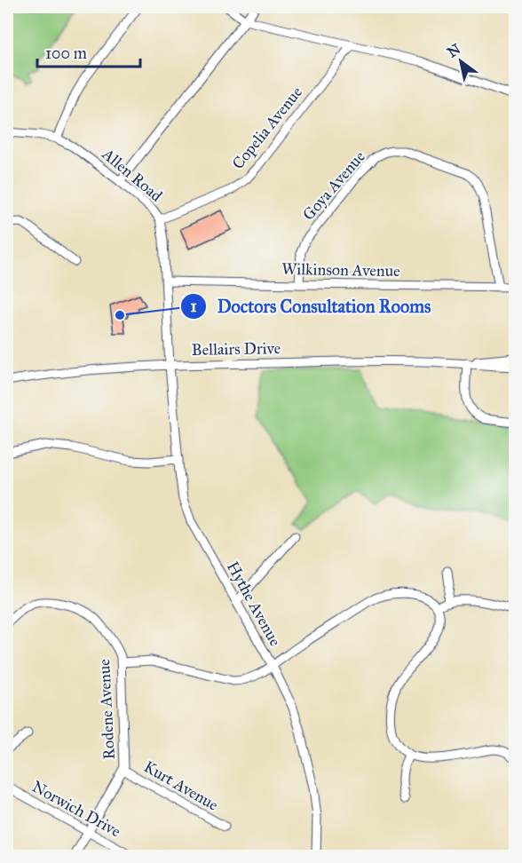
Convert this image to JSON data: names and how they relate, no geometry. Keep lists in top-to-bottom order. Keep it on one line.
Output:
{"streets":{"street":["Copelia Avenue","Allen Road","Goya Avenue","Wilkinson Avenue","Bellairs Drive","Hythe Avenue","Rodene Avenue","Kurt Avenue","Norwich Drive"]},"crossings":[["Copelia Avenue","Allen Road"],["Allen Road","Wilkinson Avenue"],["Allen Road","Bellairs Drive"],["Allen Road","Hythe Avenue"],["Goya Avenue","Wilkinson Avenue"],["Bellairs Drive","Hythe Avenue"],["Rodene Avenue","Kurt Avenue"],["Rodene Avenue","Norwich Drive"]],"places":["Doctors Consultation Rooms"],"scale_bar":"100 m","north":"top left"}
